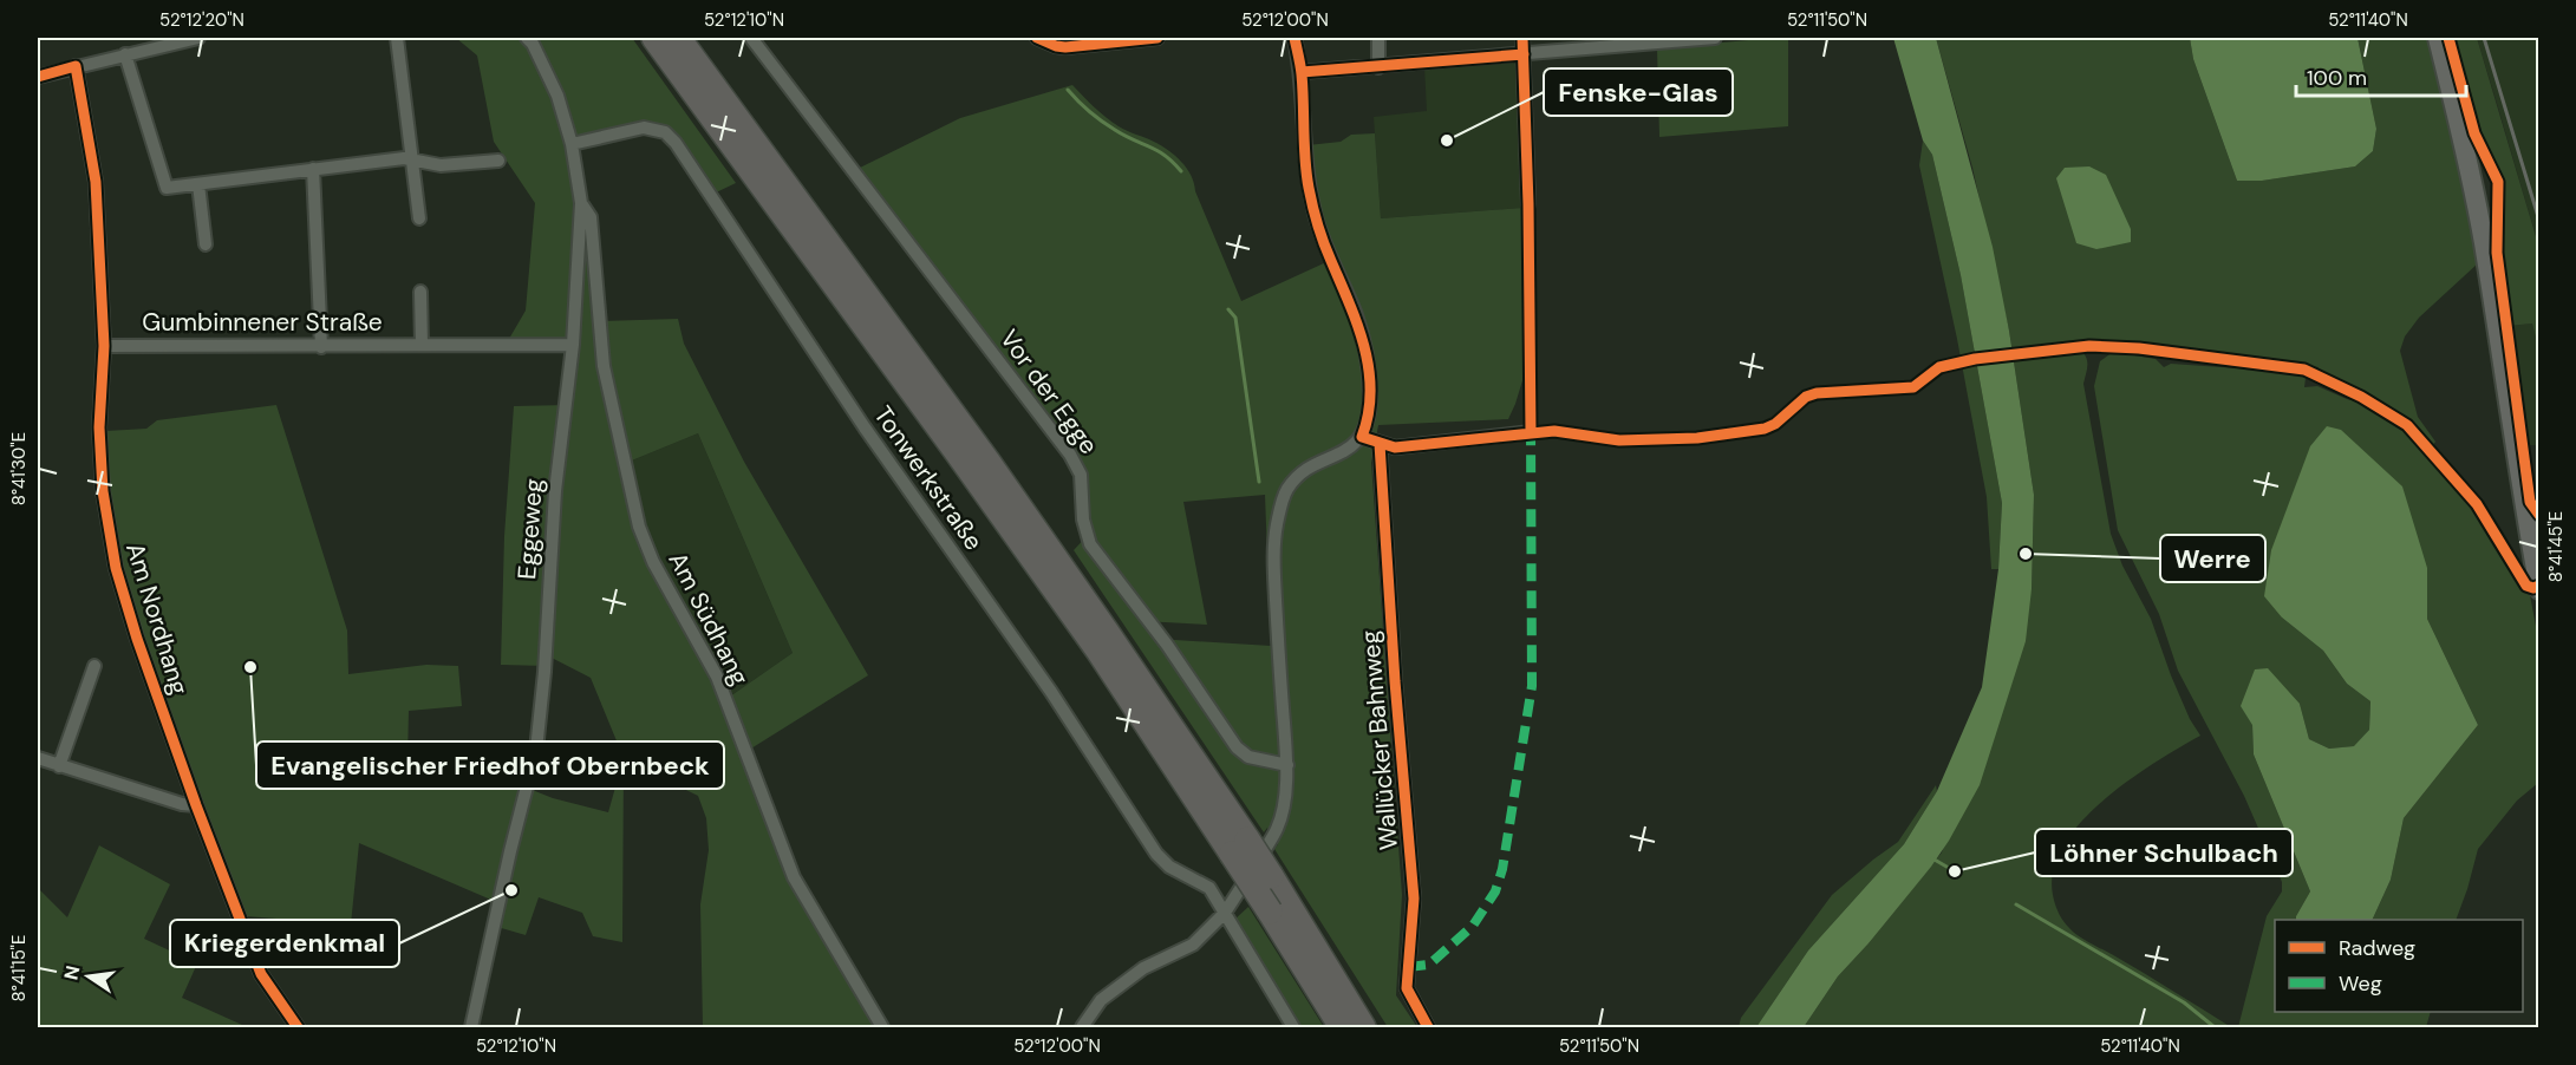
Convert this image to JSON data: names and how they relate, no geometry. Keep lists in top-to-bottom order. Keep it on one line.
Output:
{"streets":{"street":["Gumbinnener Straße","Vor der Egge","Tonwerkstraße","Eggeweg","Am Nordhang","Am Südhang","Wallücker Bahnweg"]},"crossings":[["Gumbinnener Straße","Eggeweg"],["Gumbinnener Straße","Am Nordhang"],["Tonwerkstraße","Eggeweg"],["Eggeweg","Am Südhang"]],"places":["Fenske-Glas","Werre","Evangelischer Friedhof Obernbeck","Löhner Schulbach","Kriegerdenkmal"],"legend":["Radweg","Weg"],"scale_bar":"100 m","north":"left","coordinates":["52°12'20\"N","52°12'10\"N","52°12'00\"N","52°11'50\"N","52°11'40\"N","8°41'30\"E","8°41'45\"E","8°41'15\"E"]}
